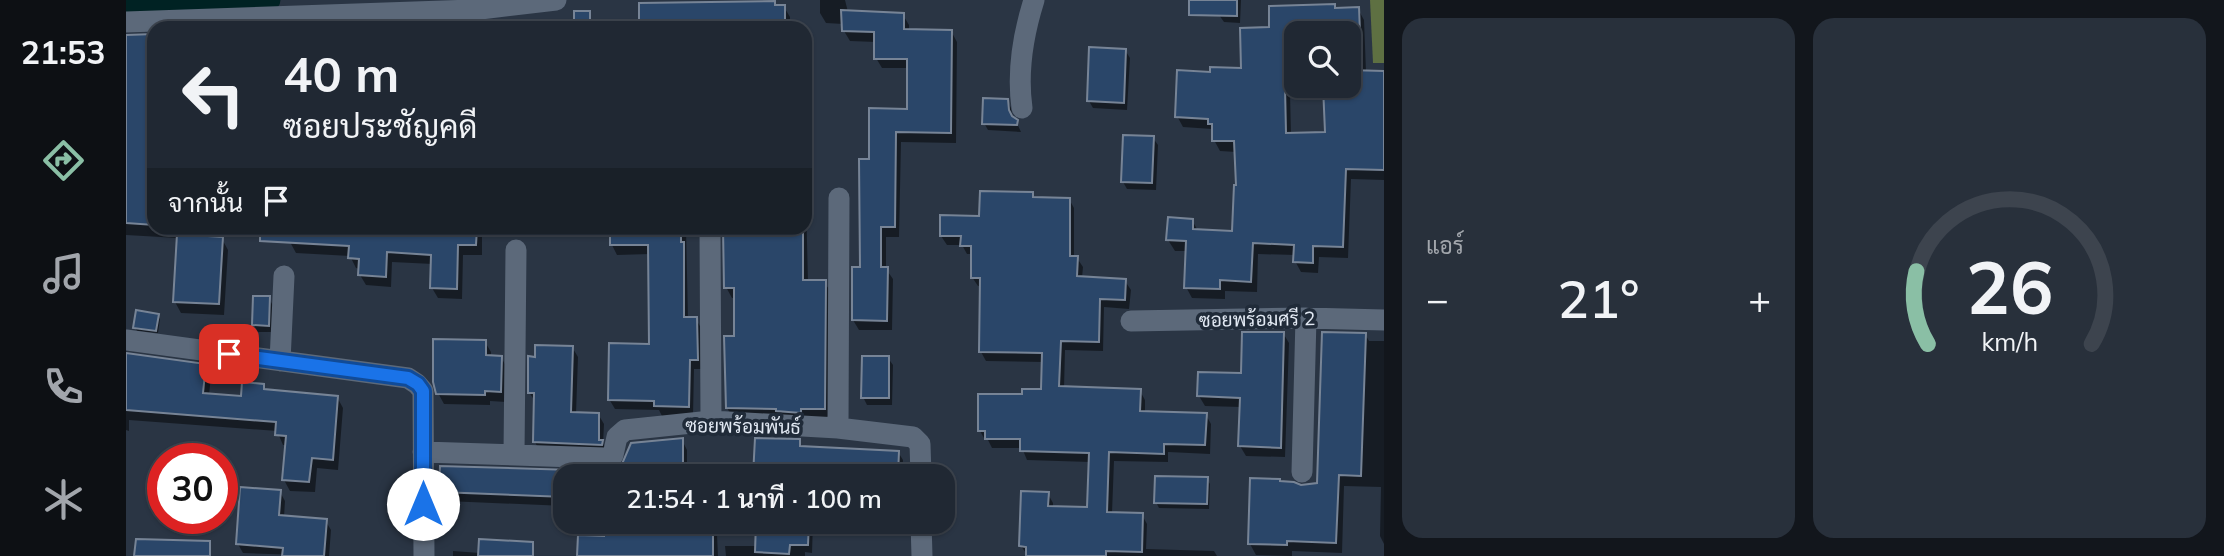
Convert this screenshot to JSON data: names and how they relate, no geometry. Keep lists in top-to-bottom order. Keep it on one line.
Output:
{"streets":{"street":["ซอยพร้อมศรี 2","ซอยพร้อมพันธ์"]},"page":{"tabs":"21:53","tile":"แอร์","turn":["40 m","ซอยประชัญคดี"],"then":"จากนั้น","heat":["−","21°","+"],"limit":"30","trip":"21:54 · 1 นาที · 100 m","gauge":["26","km/h"]}}
